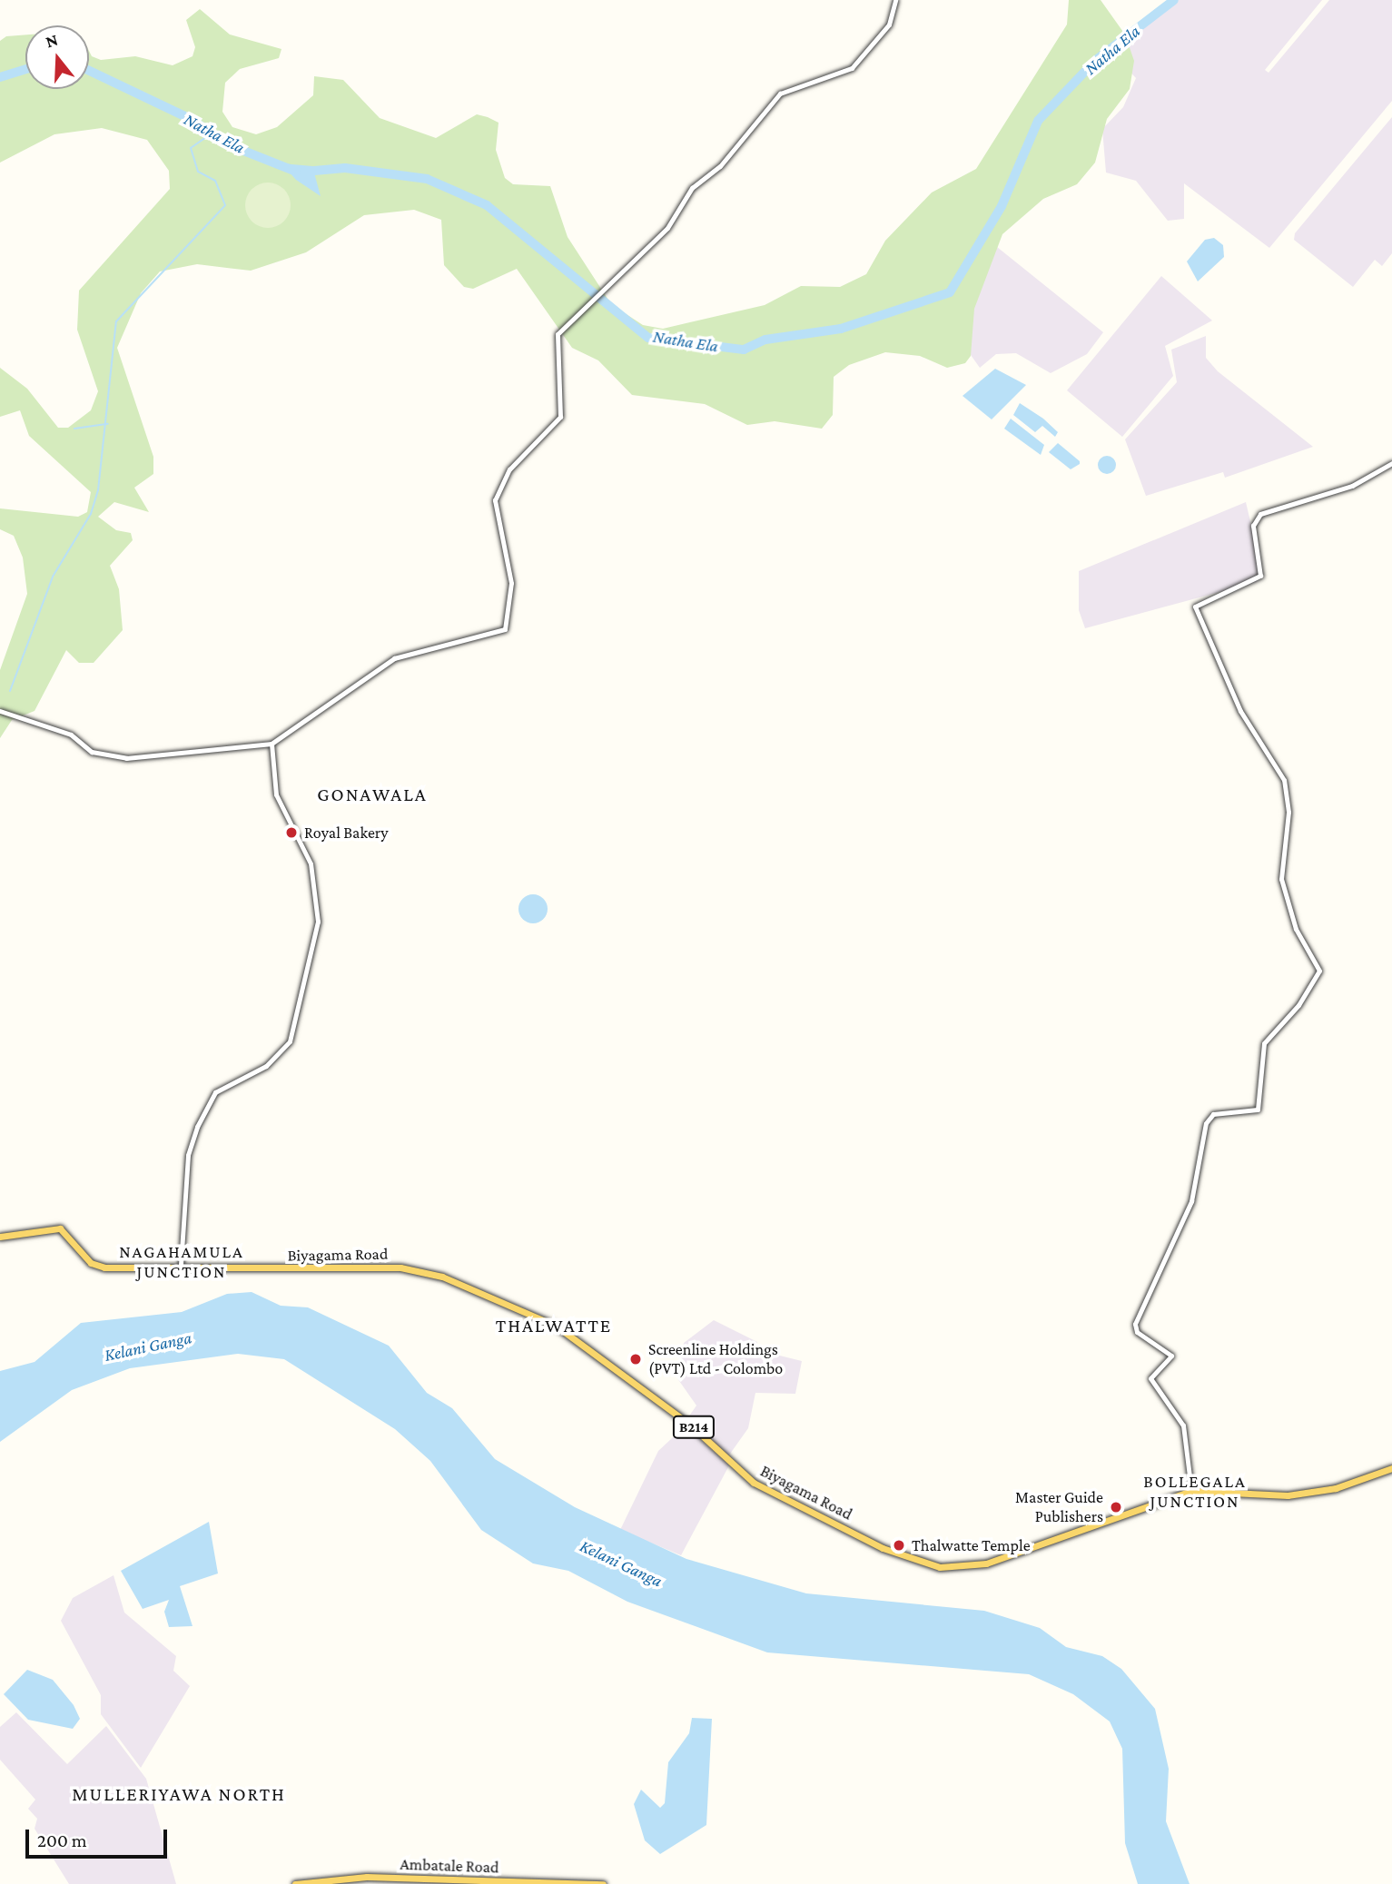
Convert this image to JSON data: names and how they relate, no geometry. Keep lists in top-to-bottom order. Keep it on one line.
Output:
{"streets":{"main road":["Biyagama Road","B214","Ambatale Road"]},"districts":["GONAWALA","NAGAHAMULA JUNCTION","THALWATTE","BOLLEGALA JUNCTION","MULLERIYAWA NORTH"],"water":["Natha Ela","Kelani Ganga"],"places":["Royal Bakery","Screenline Holdings (PVT) Ltd - Colombo","Master Guide Publishers","Thalwatte Temple"],"scale_bar":"200 m","north":"top"}
